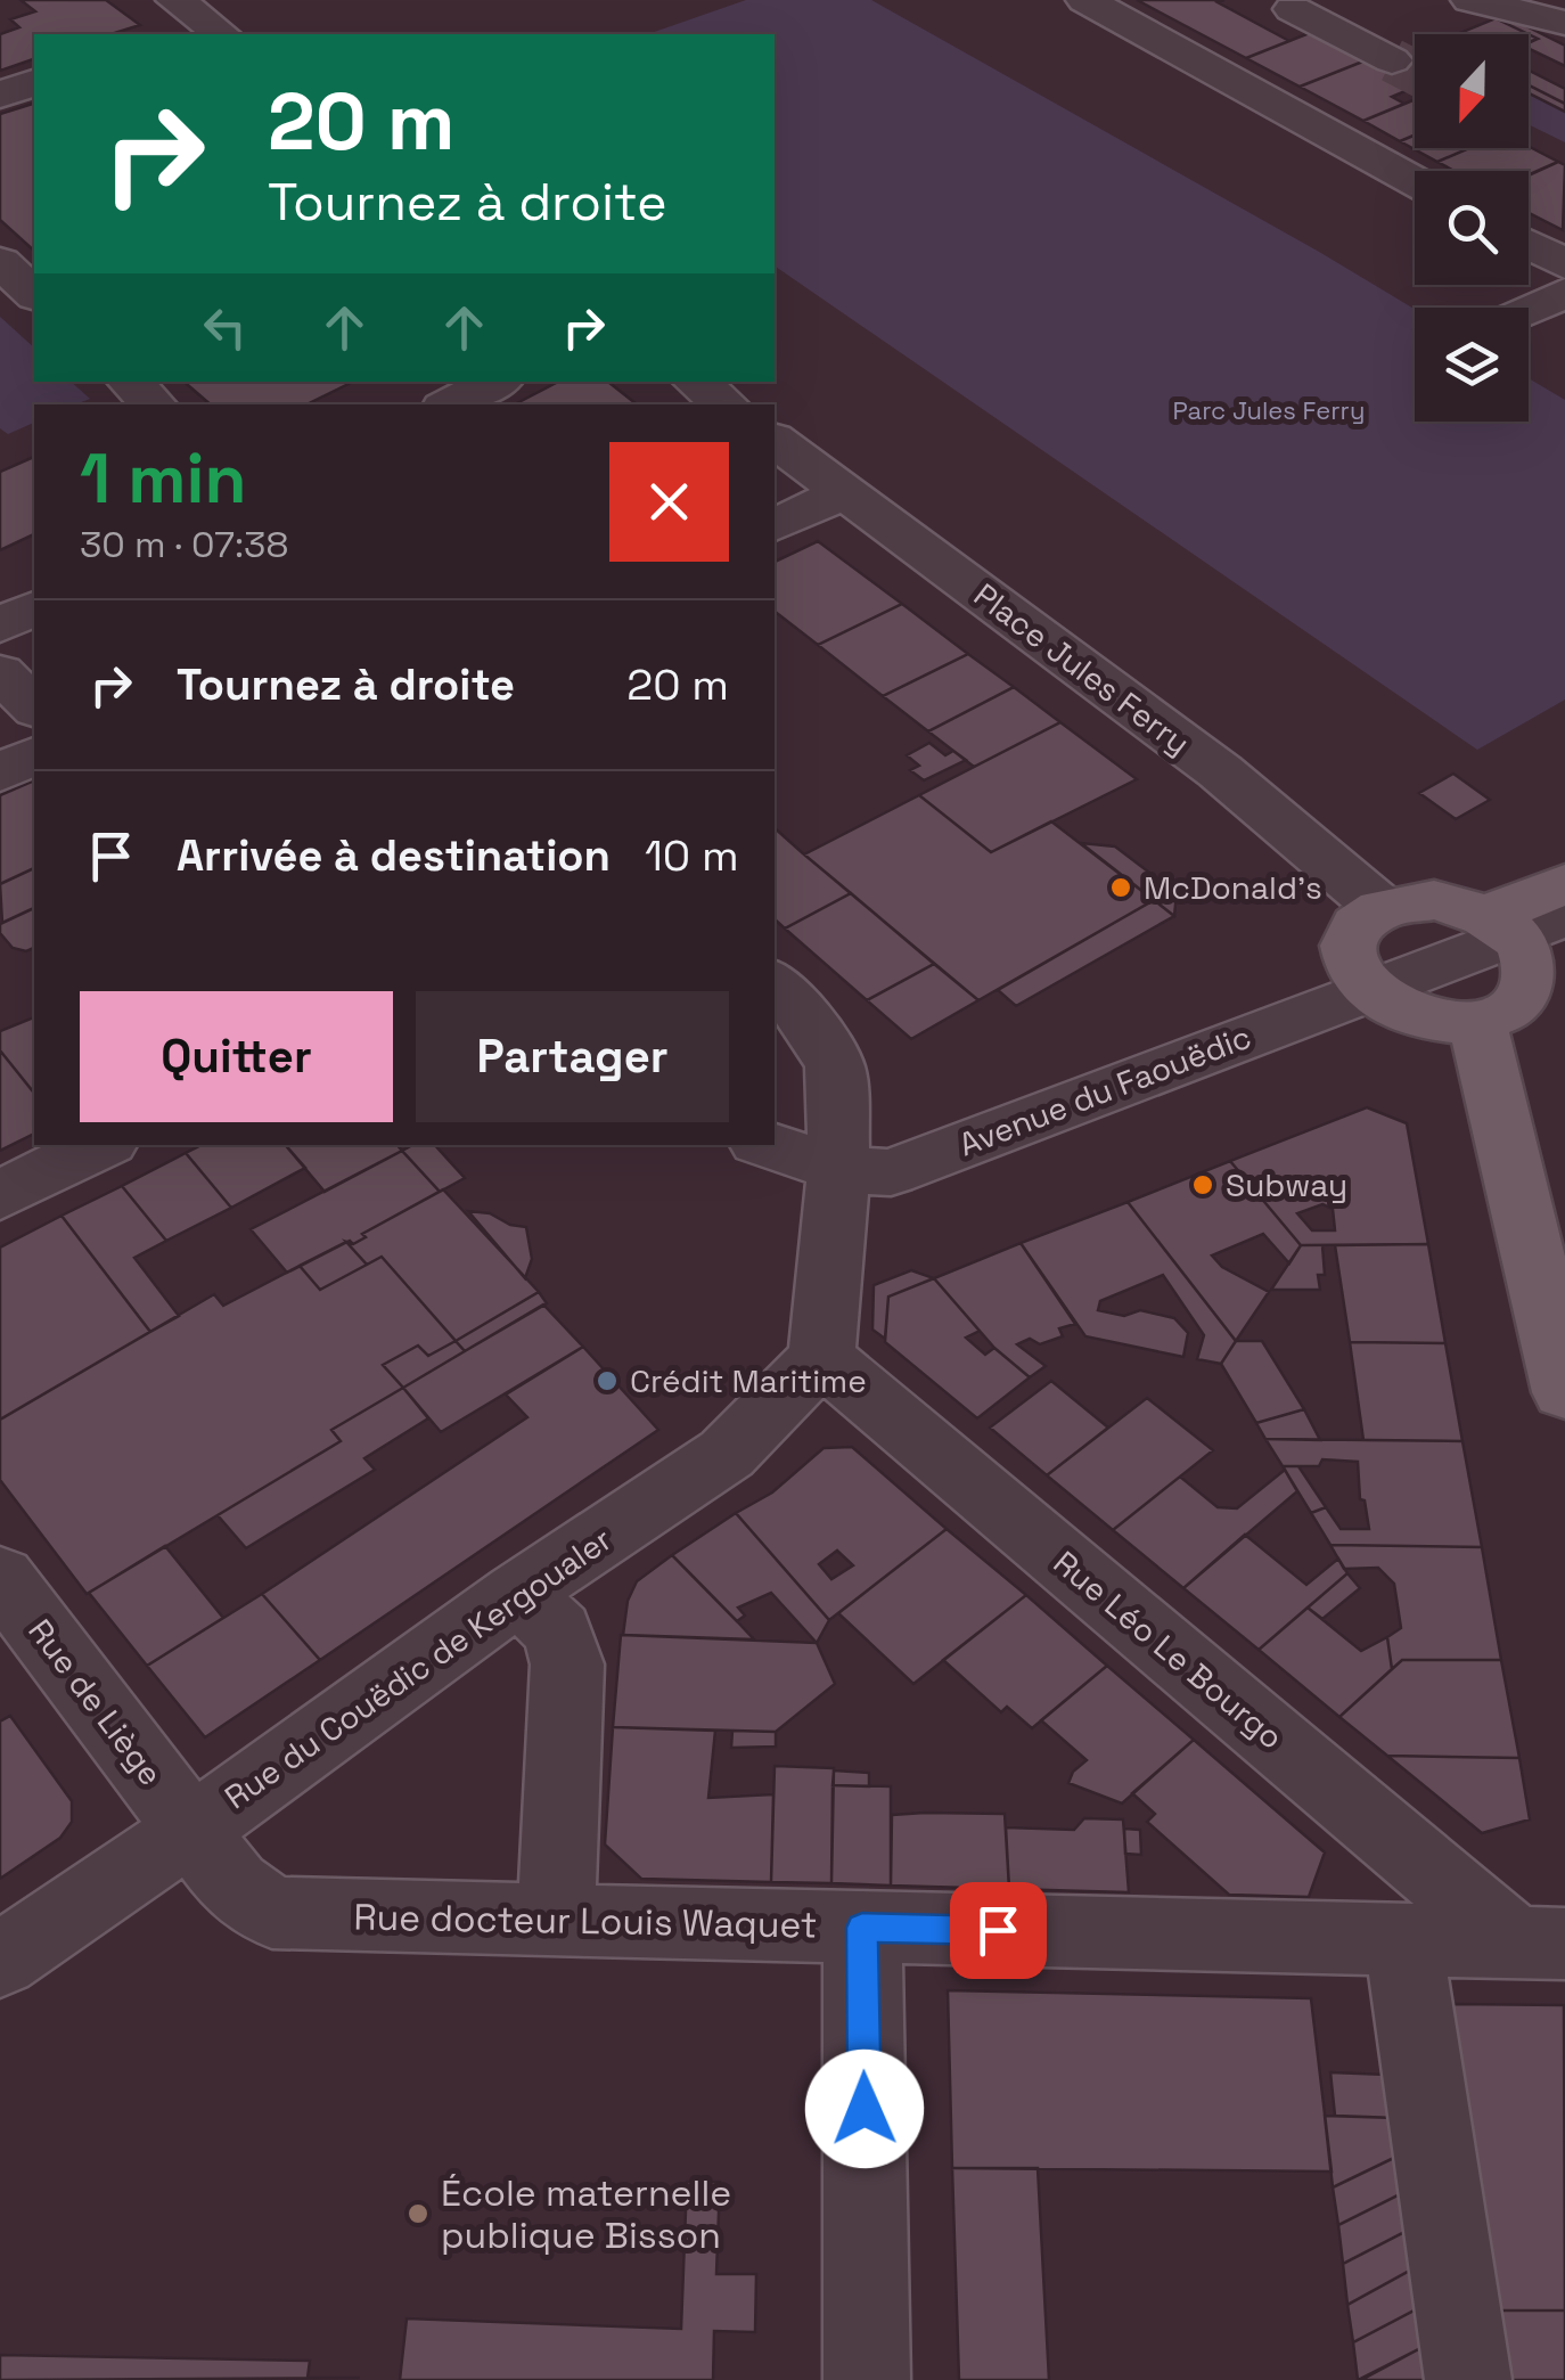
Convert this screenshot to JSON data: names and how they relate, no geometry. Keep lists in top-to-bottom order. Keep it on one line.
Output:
{"streets":{"street":["Place Jules Ferry","Avenue du Faouëdic","Rue Léo Le Bourgo","Rue du Couëdic de Kergoualer","Rue de Liège","Rue docteur Louis Waquet"]},"crossings":[["Rue Léo Le Bourgo","Rue du Couëdic de Kergoualer"],["Rue Léo Le Bourgo","Rue docteur Louis Waquet"],["Rue du Couëdic de Kergoualer","Rue de Liège"],["Rue du Couëdic de Kergoualer","Rue docteur Louis Waquet"],["Rue de Liège","Rue docteur Louis Waquet"]],"parks":["Parc Jules Ferry"],"places":["McDonald's","Subway","Crédit Maritime","École maternelle publique Bisson"],"north":"bottom","page":{"turn":["20 m","Tournez à droite"],"heading":["1 min","30 m · 07:38"],"list":[{"name":"Tournez à droite","value":"20 m"},{"name":"Arrivée à destination","value":"10 m"}],"buttons":["Quitter","Partager"]}}
